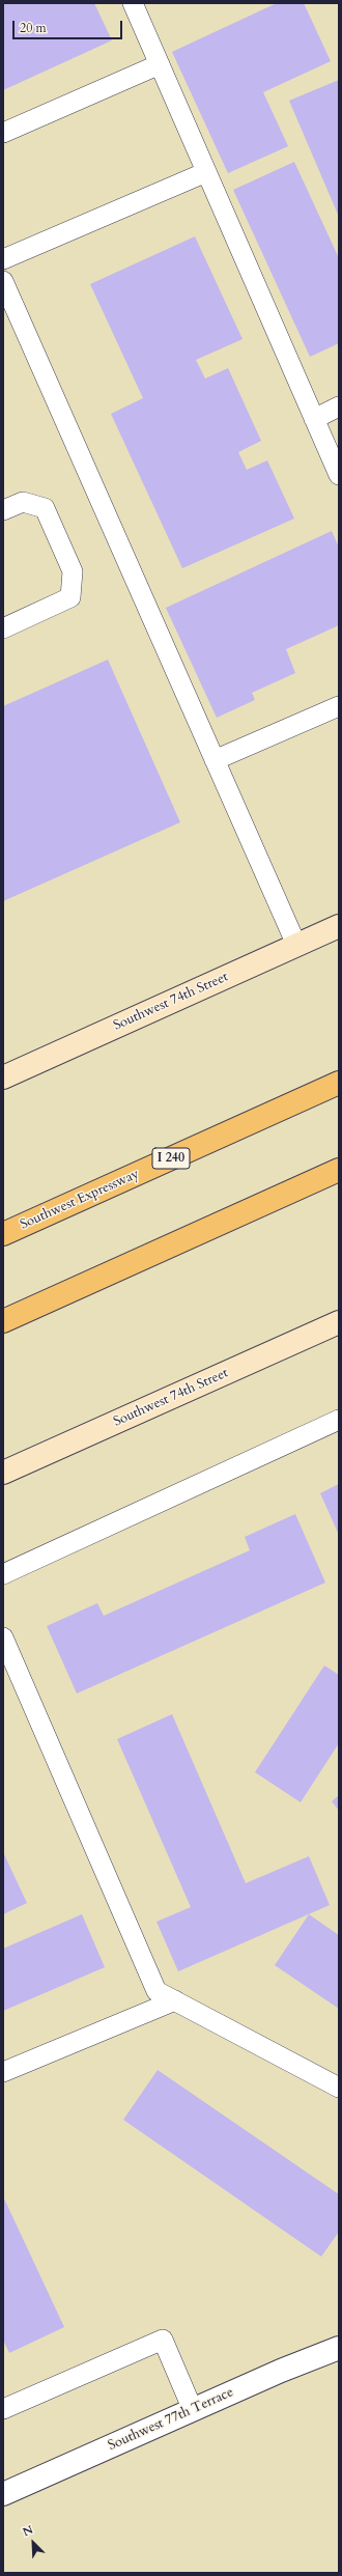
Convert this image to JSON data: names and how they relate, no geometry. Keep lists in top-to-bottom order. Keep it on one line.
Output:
{"streets":{"highway":["I 240","Southwest Expressway"],"main road":["Southwest 74th Street"],"street":["Southwest 77th Terrace"]},"scale_bar":"20 m","north":"top left"}
